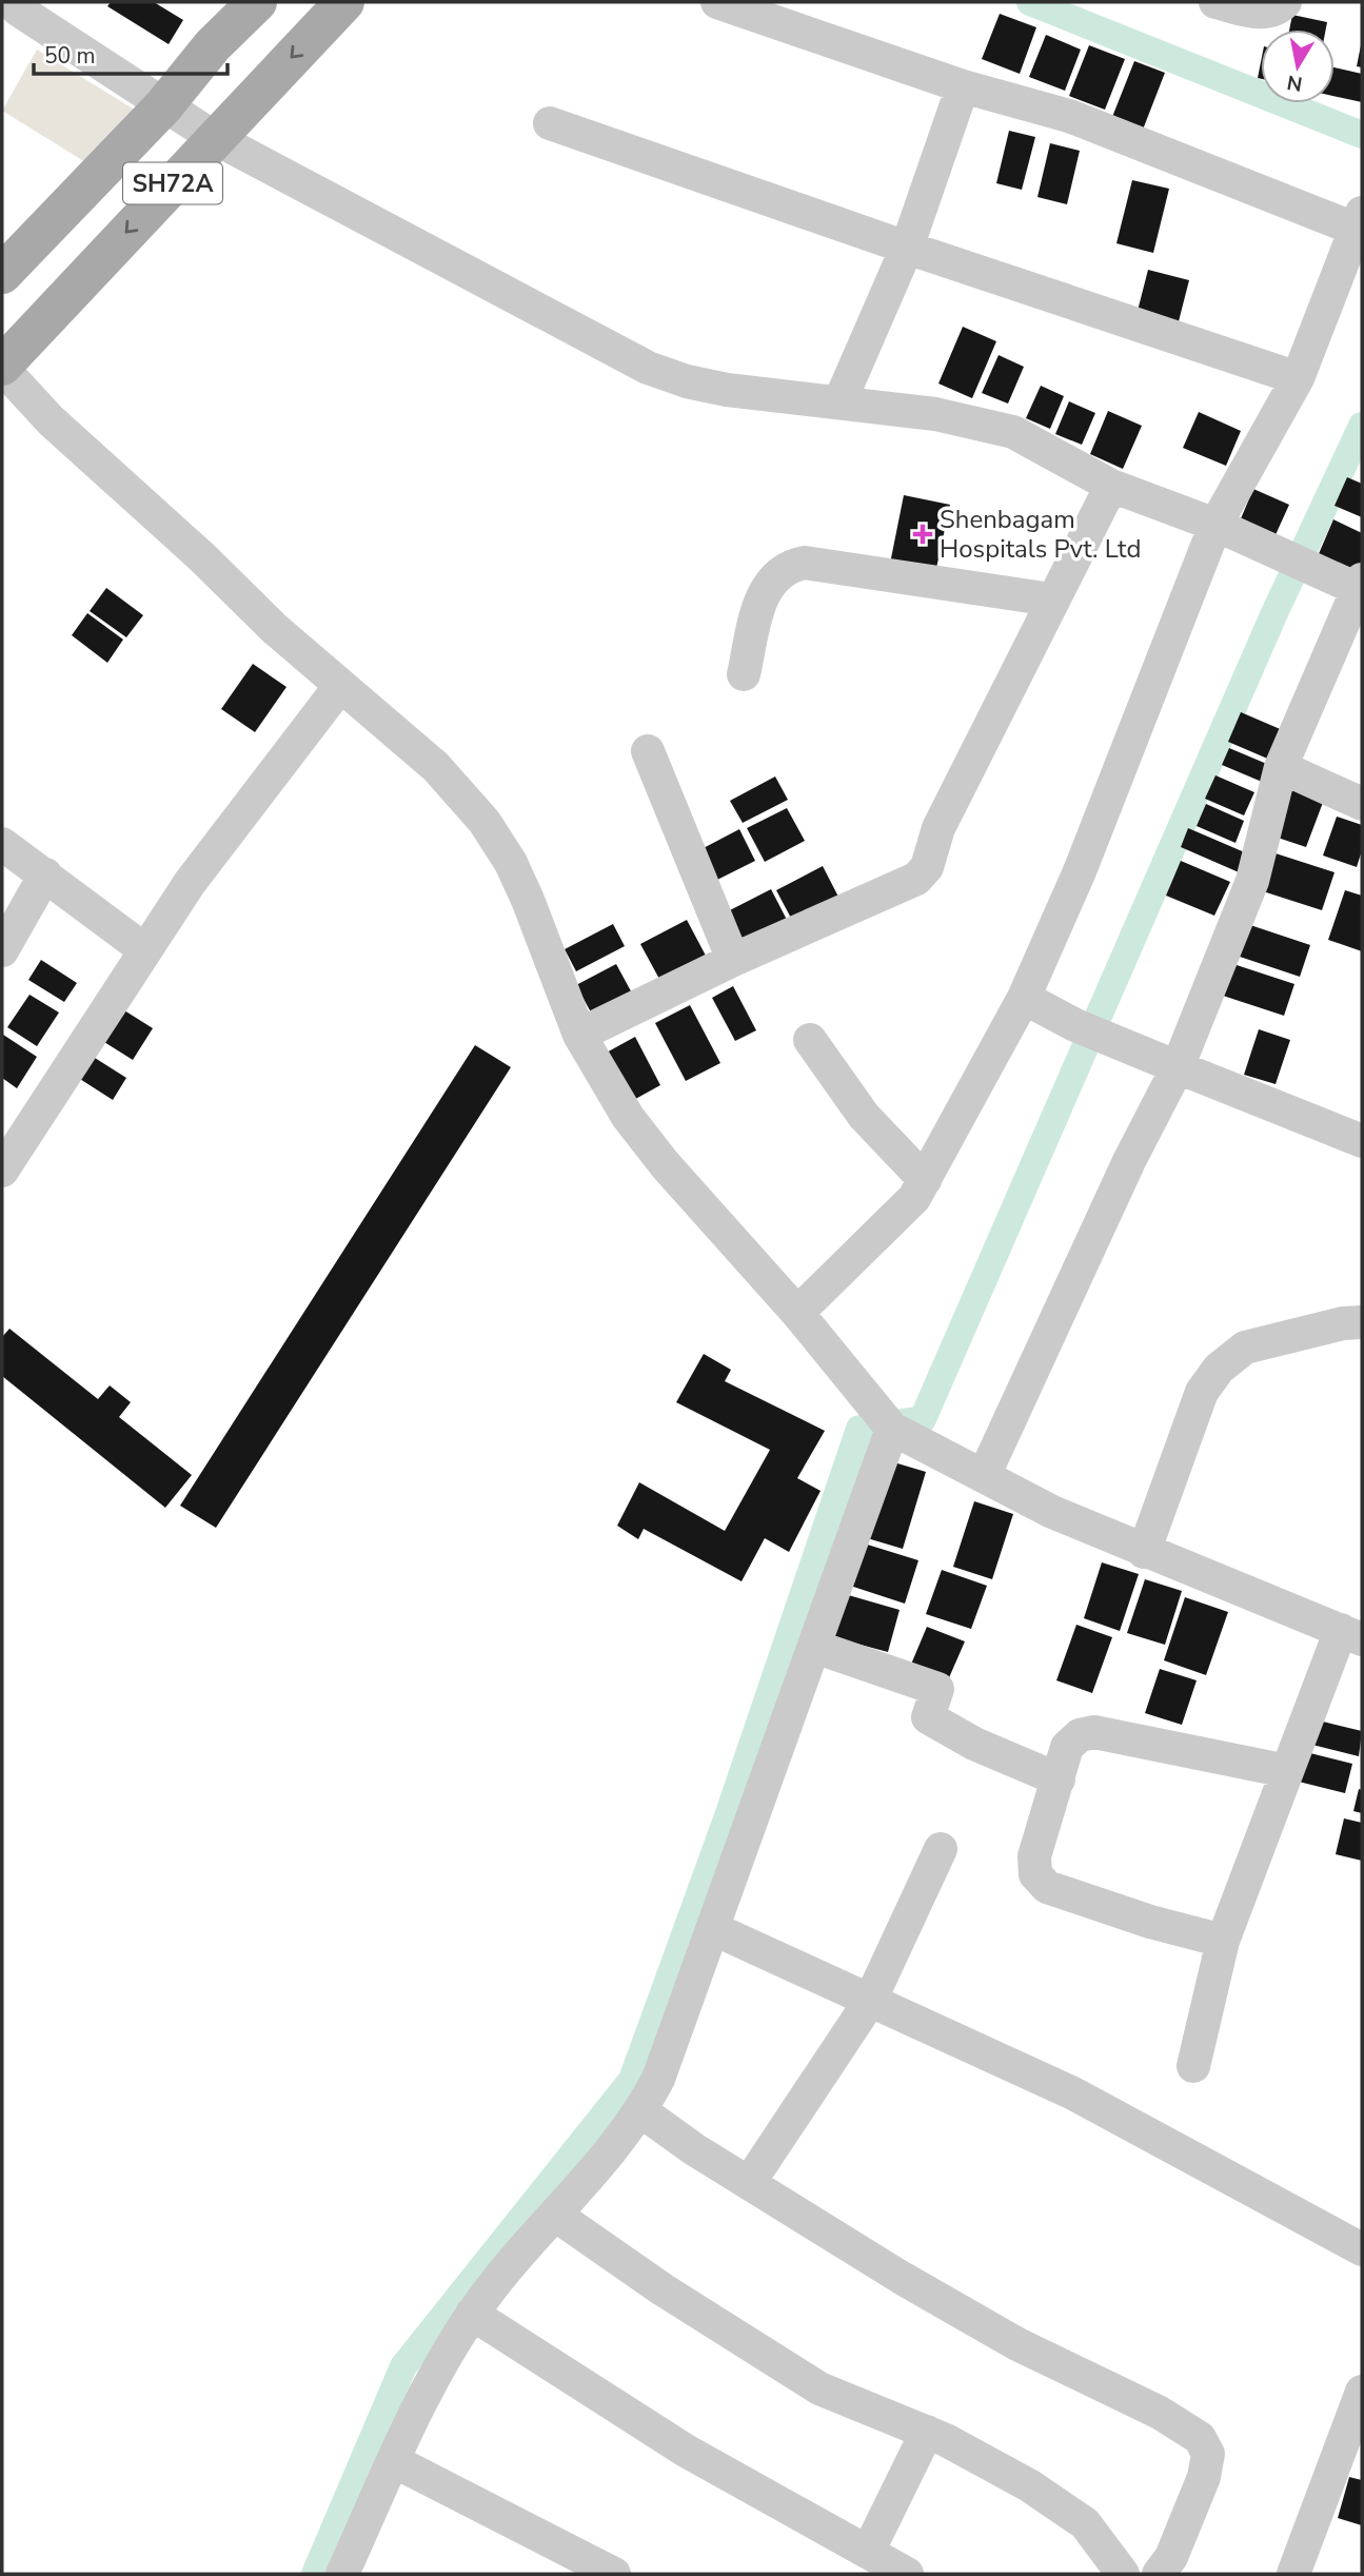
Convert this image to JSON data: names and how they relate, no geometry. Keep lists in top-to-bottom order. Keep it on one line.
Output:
{"streets":{"main road":["SH72A"]},"places":{"health":["Shenbagam Hospitals Pvt. Ltd"]},"scale_bar":"50 m","north":"bottom"}
